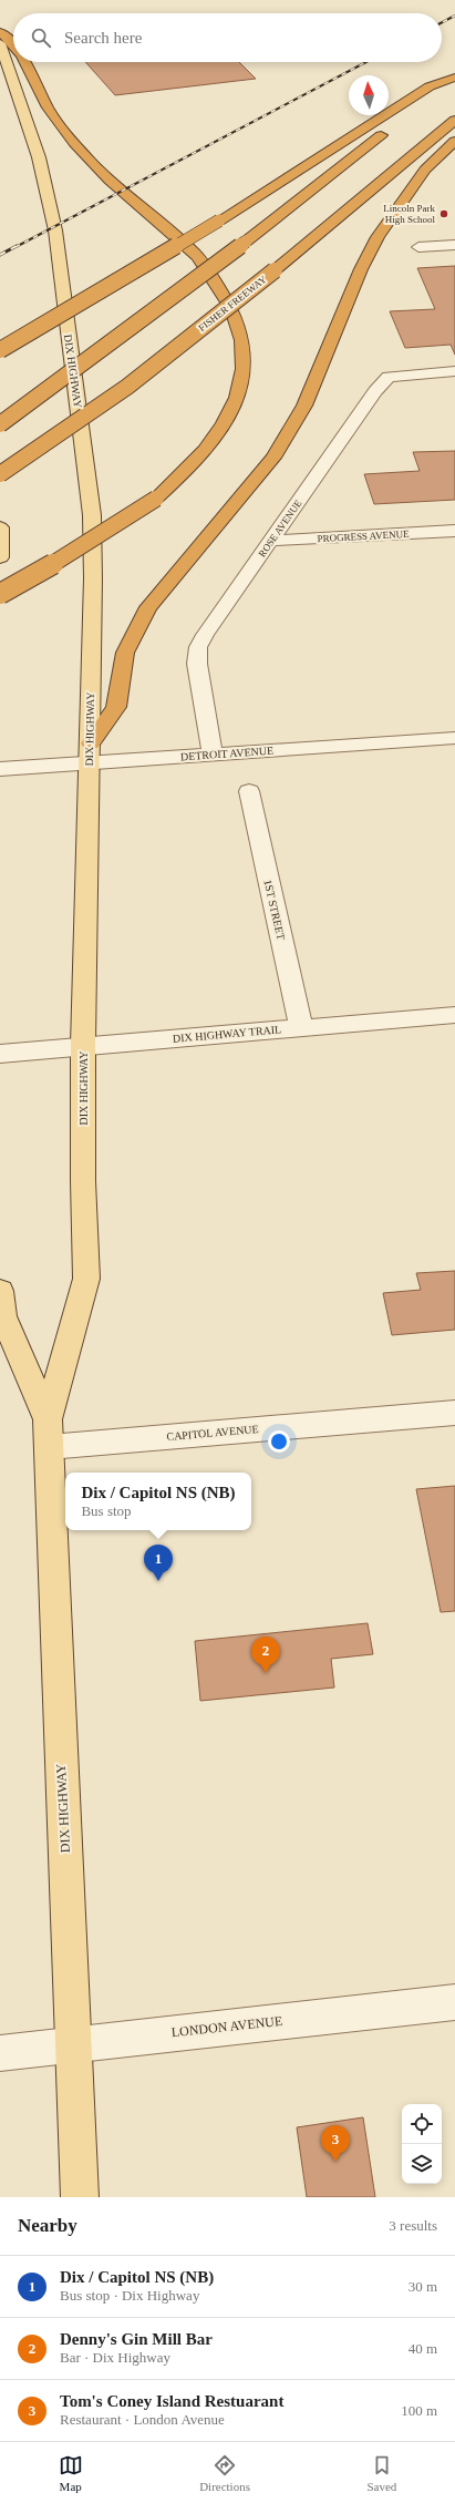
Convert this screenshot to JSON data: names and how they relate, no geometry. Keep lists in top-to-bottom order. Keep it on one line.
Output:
{"streets":{"highway":["FISHER FREEWAY"],"main road":["DIX HIGHWAY"],"street":["ROSE AVENUE","PROGRESS AVENUE","DETROIT AVENUE","1ST STREET","DIX HIGHWAY TRAIL","CAPITOL AVENUE","LONDON AVENUE"]},"crossings":[["DIX HIGHWAY","DETROIT AVENUE"],["DIX HIGHWAY","DIX HIGHWAY TRAIL"],["DIX HIGHWAY","CAPITOL AVENUE"],["DIX HIGHWAY","LONDON AVENUE"],["ROSE AVENUE","PROGRESS AVENUE"],["ROSE AVENUE","DETROIT AVENUE"],["1ST STREET","DIX HIGHWAY TRAIL"]],"places":["Lincoln Park High School"],"north":"top","page":{"search":"Search here","popup":["Dix / Capitol NS (NB)","Bus stop"],"pins":["1","2","3"],"heading":["Nearby","3 results"],"list":[{"mark":"1","name":"Dix / Capitol NS (NB)","note":"Bus stop · Dix Highway","value":"30 m"},{"mark":"2","name":"Denny's Gin Mill Bar","note":"Bar · Dix Highway","value":"40 m"},{"mark":"3","name":"Tom's Coney Island Restuarant","note":"Restaurant · London Avenue","value":"100 m"}],"nav":["Map","Directions","Saved"]}}
